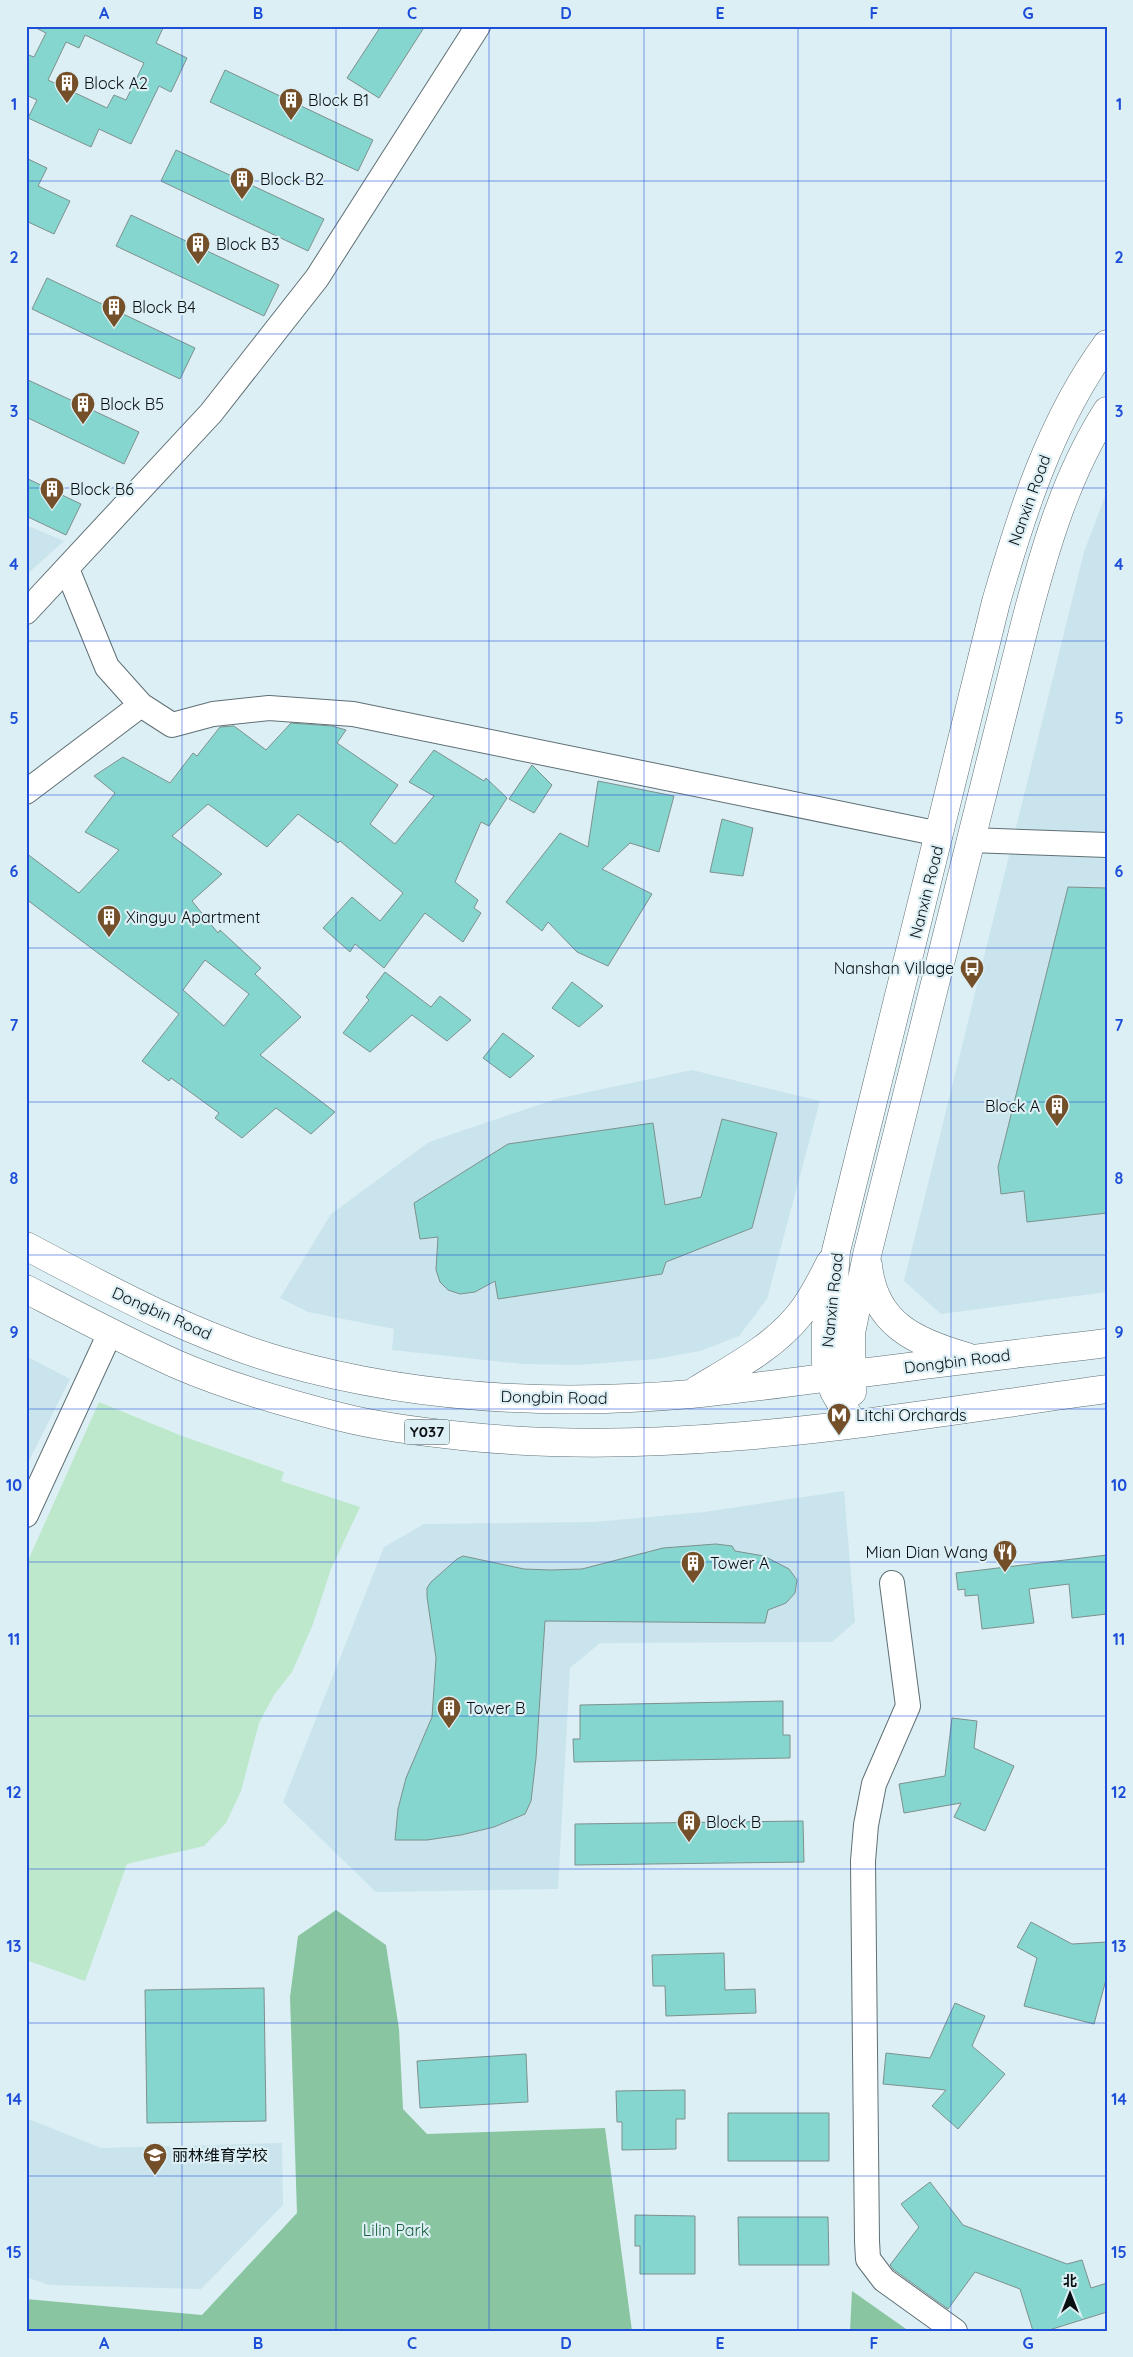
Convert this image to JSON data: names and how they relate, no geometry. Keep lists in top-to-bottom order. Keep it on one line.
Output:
{"streets":{"main road":["Nanxin Road","Dongbin Road","Y037"]},"crossings":[["Nanxin Road","Dongbin Road"],["Nanxin Road","Y037"]],"parks":["Lilin Park"],"places":{"building":["Block A2","Block B1","Block B2","Block B3","Block B4","Block B5","Block B6","Xingyu Apartment","Block A","Tower A","Tower B","Block B"],"bus stop":["Nanshan Village"],"metro station":["Litchi Orchards"],"restaurant":["Mian Dian Wang"],"school or university":["丽林维育学校"]},"north":"top","grid":{"columns":["A","B","C","D","E","F","G"],"rows":["1","2","3","4","5","6","7","8","9","10","11","12","13","14","15"]}}
